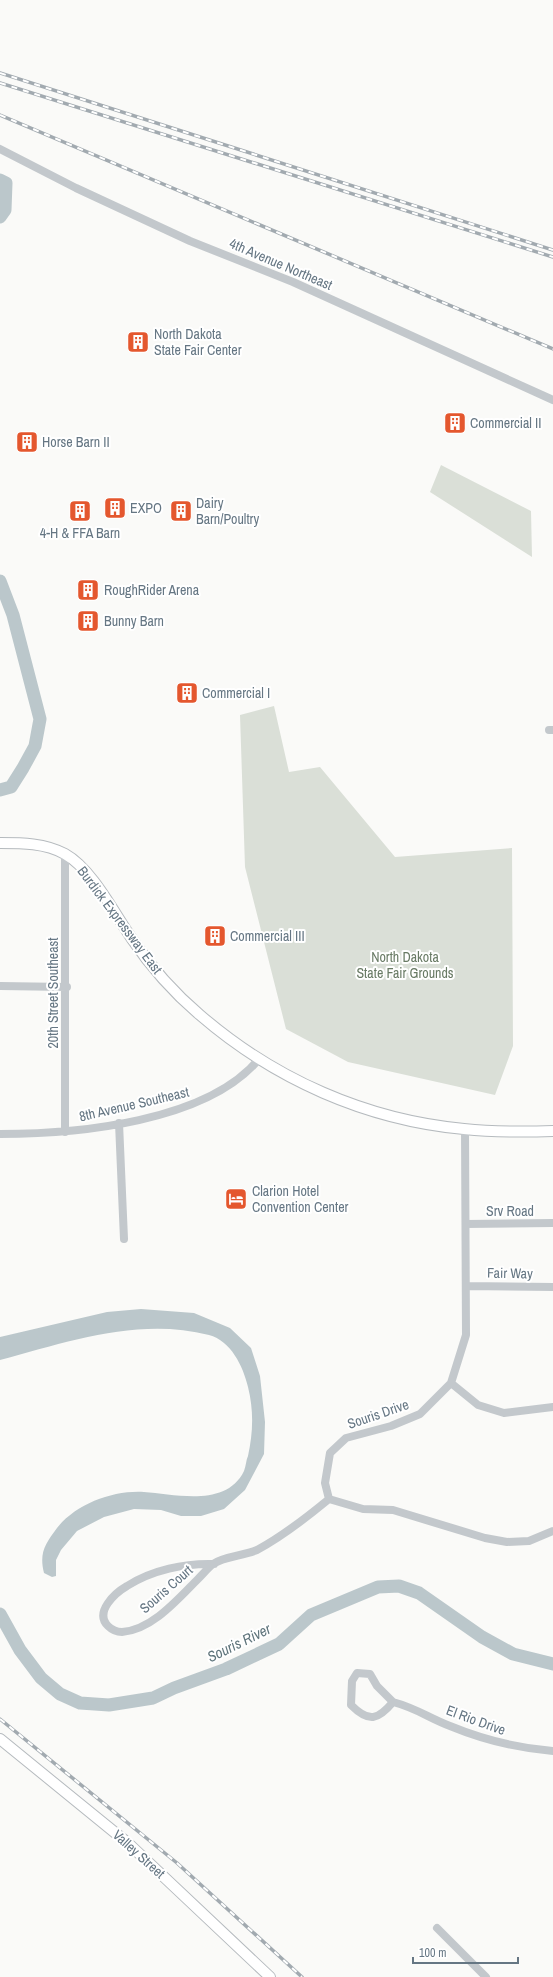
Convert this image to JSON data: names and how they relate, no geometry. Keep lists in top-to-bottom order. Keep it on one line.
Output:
{"streets":{"main road":["Burdick Expressway East","Valley Street"],"street":["4th Avenue Northeast","20th Street Southeast","8th Avenue Southeast","Srv Road","Fair Way","Souris Drive","Souris Court","El Rio Drive"]},"crossings":[["Burdick Expressway East","20th Street Southeast"],["Burdick Expressway East","8th Avenue Southeast"],["Burdick Expressway East","Souris Drive"],["20th Street Southeast","8th Avenue Southeast"],["Srv Road","Souris Drive"],["Fair Way","Souris Drive"],["Souris Drive","Souris Court"]],"water":["Souris River"],"parks":["North Dakota State Fair Grounds"],"places":{"building":["North Dakota State Fair Center","Commercial II","Horse Barn II","EXPO","4-H & FFA Barn","Dairy Barn/Poultry","RoughRider Arena","Bunny Barn","Commercial I","Commercial III"],"hotel":["Clarion Hotel Convention Center"]},"scale_bar":"100 m"}
